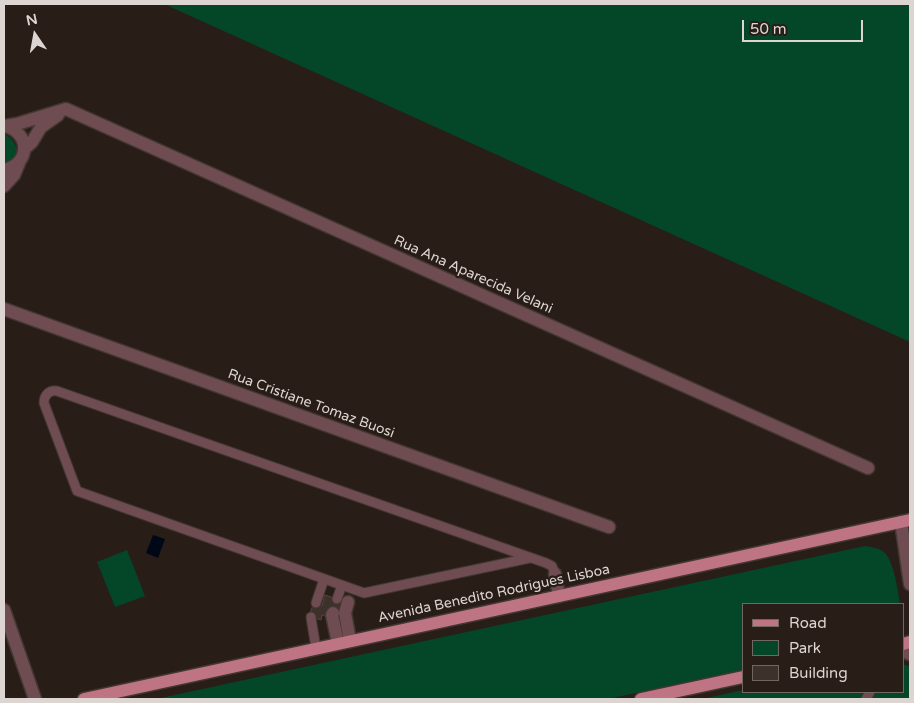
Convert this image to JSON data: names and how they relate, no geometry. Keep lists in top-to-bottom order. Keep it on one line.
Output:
{"streets":{"main road":["Avenida Benedito Rodrigues Lisboa"],"street":["Rua Ana Aparecida Velani","Rua Cristiane Tomaz Buosi"]},"legend":["Road","Park","Building"],"scale_bar":"50 m","north":"top"}
